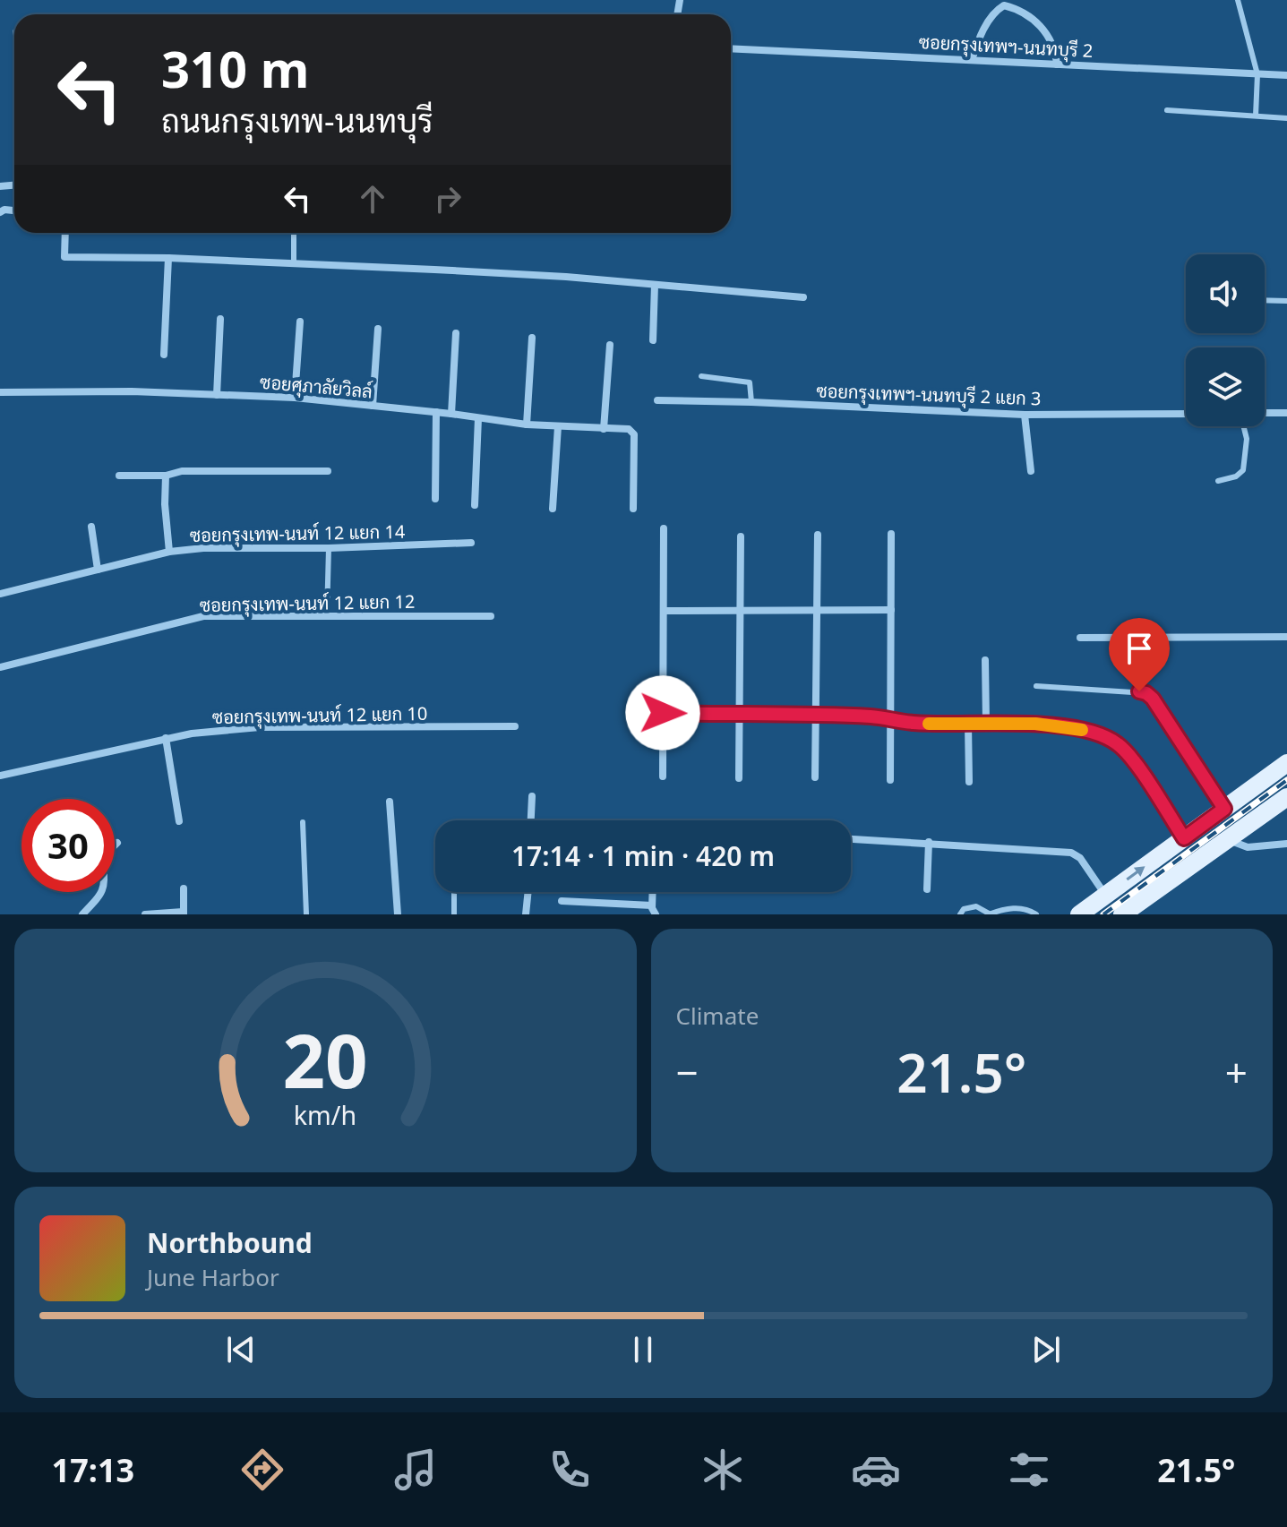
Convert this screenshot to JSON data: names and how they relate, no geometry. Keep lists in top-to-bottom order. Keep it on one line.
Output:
{"streets":{"street":["ซอยกรุงเทพฯ-นนทบุรี 2","ซอยศุภาลัยวิลล์","ซอยกรุงเทพฯ-นนทบุรี 2 แยก 3","ซอยกรุงเทพ-นนท์ 12 แยก 14","ซอยกรุงเทพ-นนท์ 12 แยก 12","ซอยกรุงเทพ-นนท์ 12 แยก 10"]},"page":{"turn":["310 m","ถนนกรุงเทพ-นนทบุรี"],"limit":"30","trip":"17:14 · 1 min · 420 m","tile":"Climate","heat":["−","21.5°","+"],"song":["Northbound","June Harbor"],"tabs":["17:13","21.5°"],"gauge":["20","km/h"]}}
